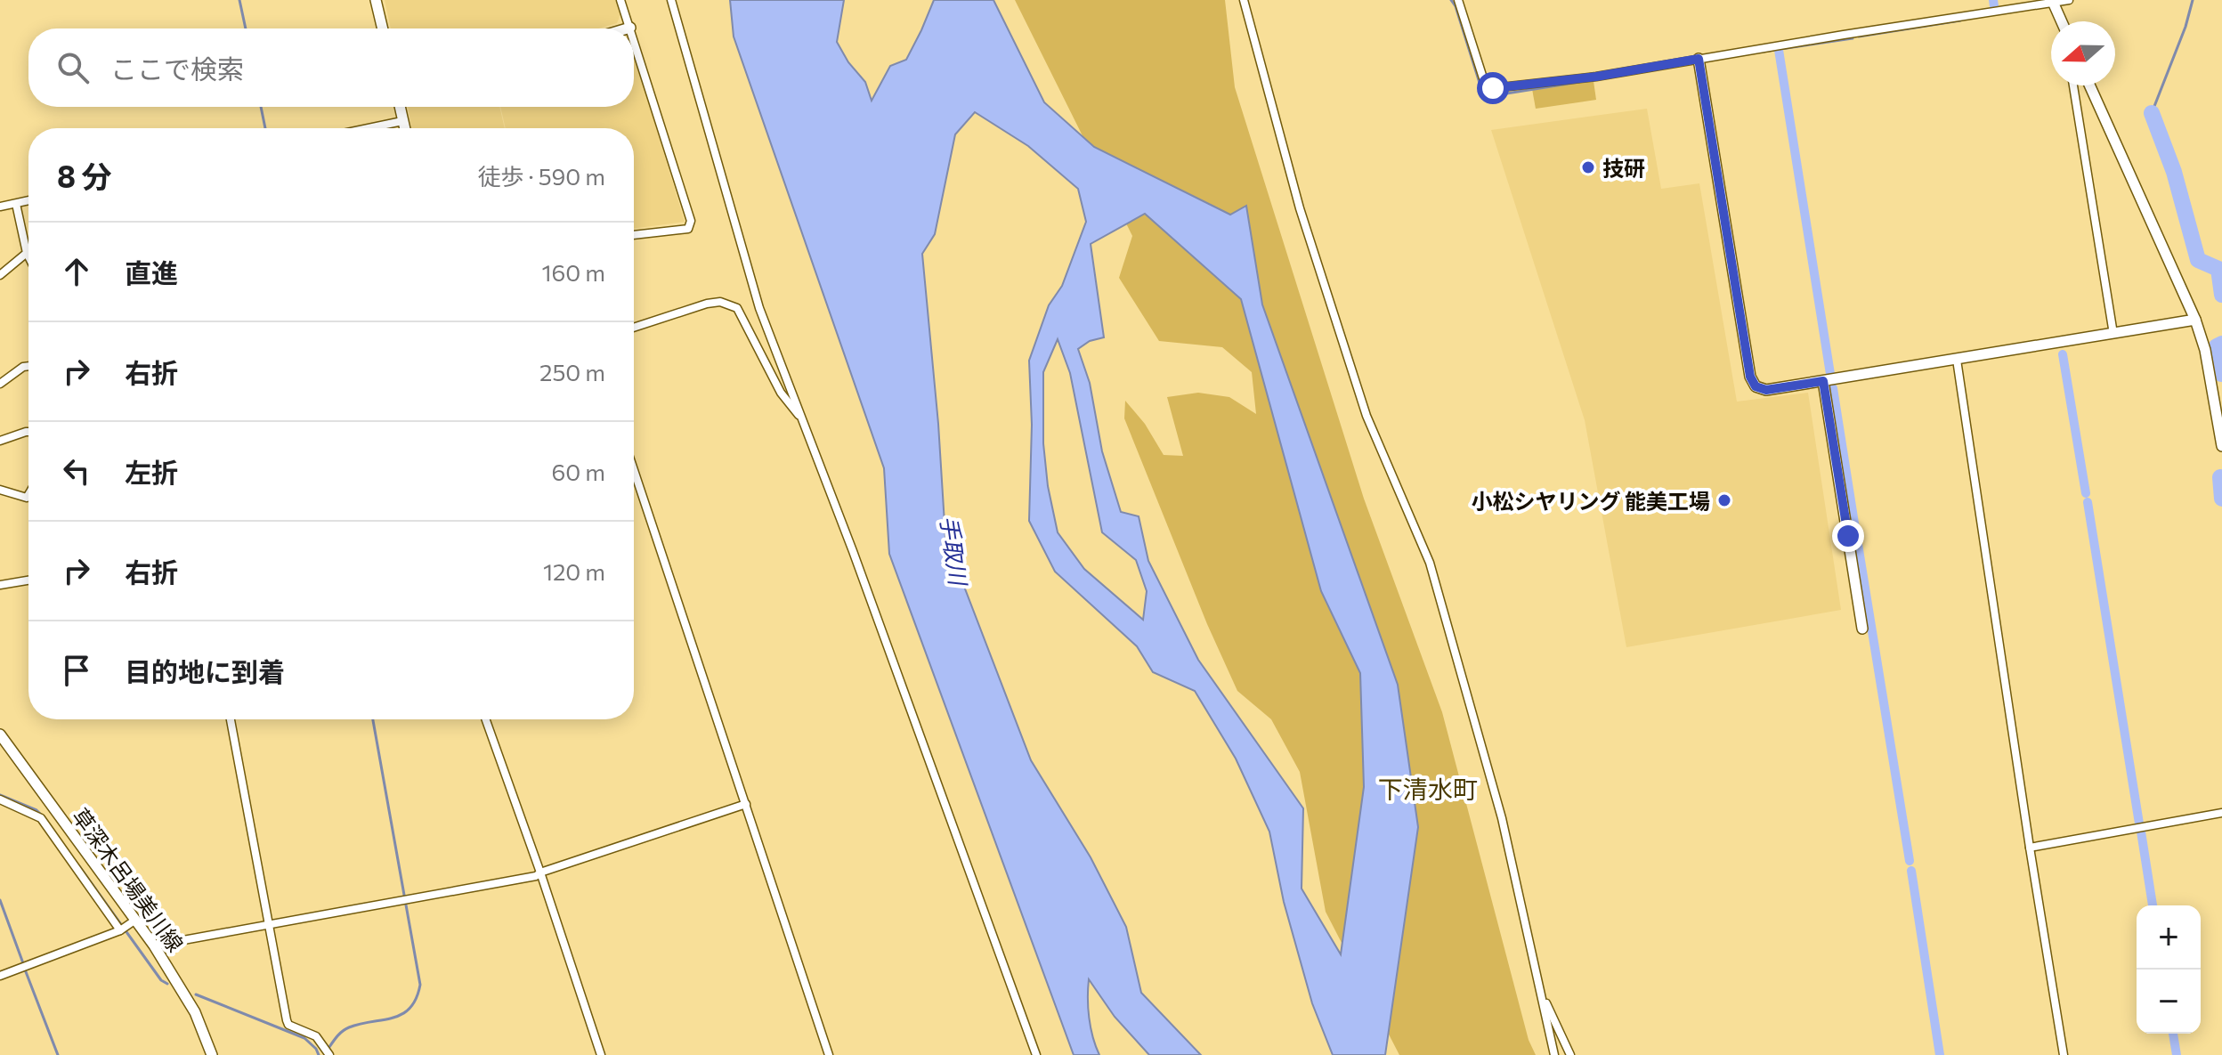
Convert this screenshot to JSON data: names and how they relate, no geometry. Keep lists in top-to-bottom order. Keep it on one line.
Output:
{"streets":{"street":["草深木呂場美川線"]},"districts":["下清水町"],"water":["手取川"],"places":["技研","小松シヤリング 能美工場"],"north":"left","page":{"search":"ここで検索","heading":["8 分","徒歩 · 590 m"],"list":[["直進","160 m"],["右折","250 m"],["左折","60 m"],["右折","120 m"],"目的地に到着"],"map_buttons":["+","−"]}}
